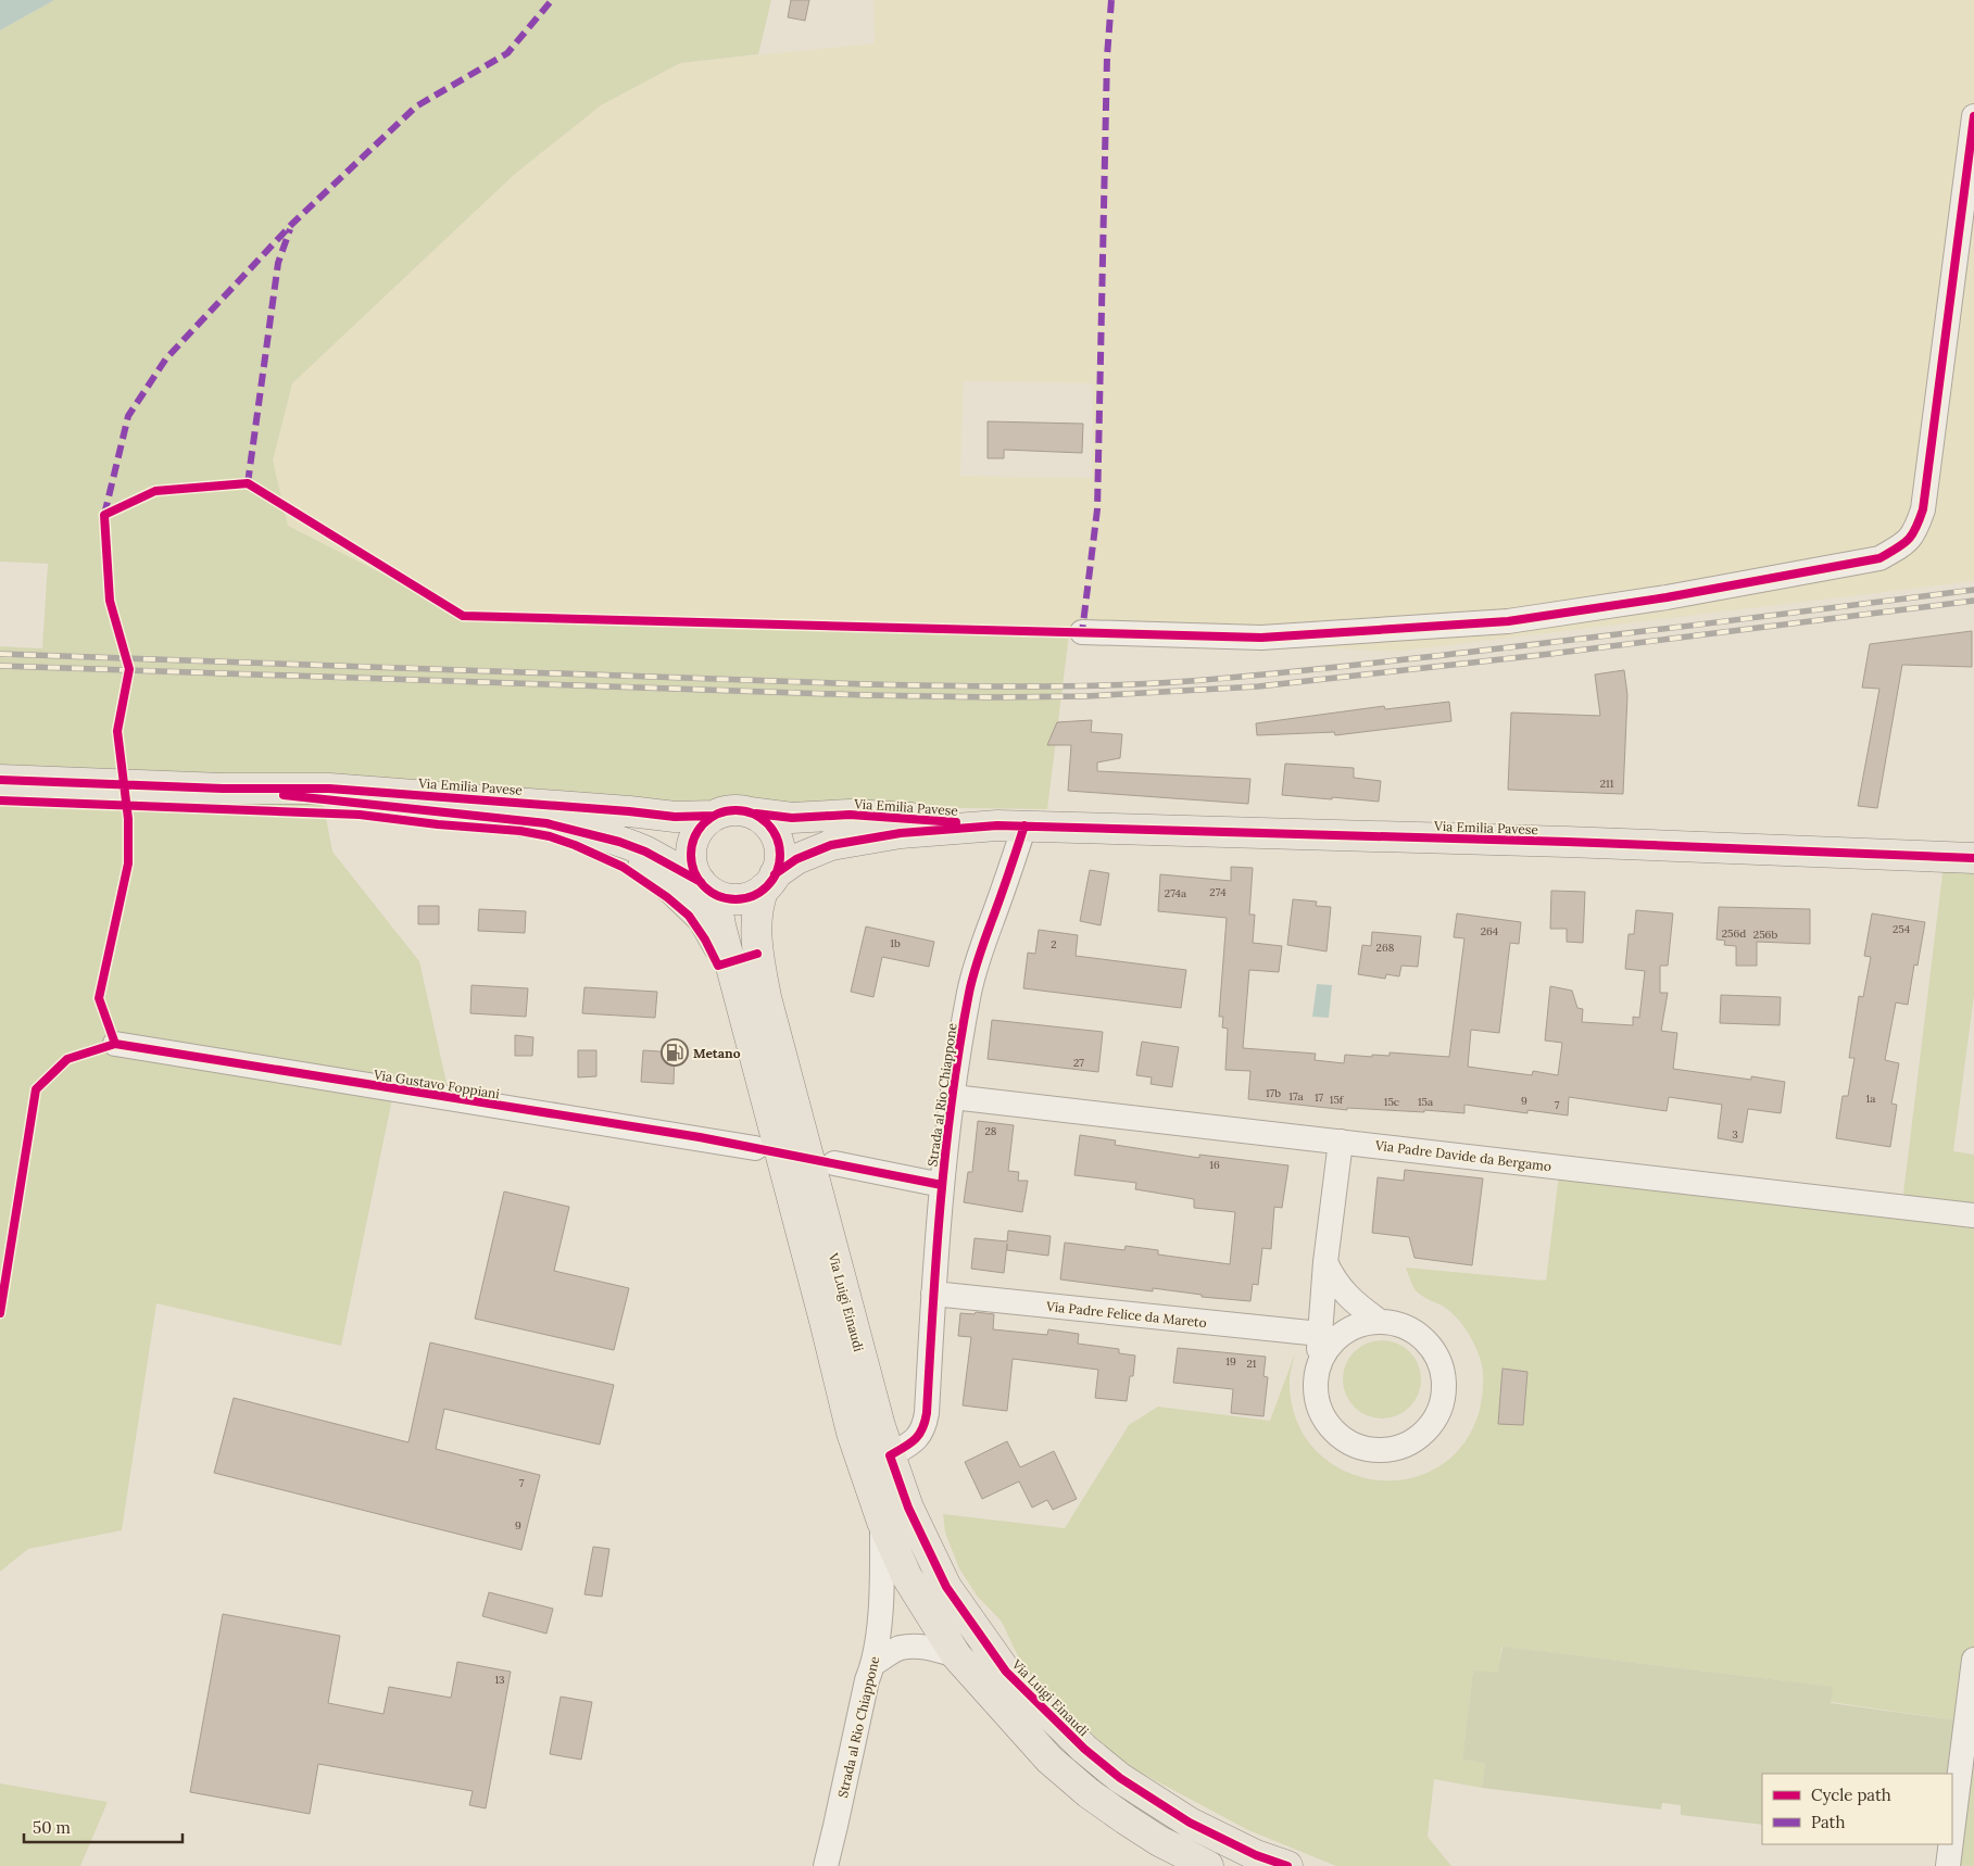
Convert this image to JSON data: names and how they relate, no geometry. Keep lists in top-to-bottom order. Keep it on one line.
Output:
{"streets":{"main road":["Via Emilia Pavese","Via Luigi Einaudi"],"street":["Via Gustavo Foppiani","Strada al Rio Chiappone","Via Padre Davide da Bergamo","Via Padre Felice da Mareto"]},"crossings":[["Via Emilia Pavese","Strada al Rio Chiappone"],["Via Emilia Pavese","Via Luigi Einaudi"],["Strada al Rio Chiappone","Via Padre Davide da Bergamo"],["Strada al Rio Chiappone","Via Luigi Einaudi"],["Strada al Rio Chiappone","Via Padre Felice da Mareto"]],"places":{"fuel station":["Metano"]},"house_numbers":["211","274","274a","254","264","256d","256b","1b","2","268","27","17b","17a","17","1a","15f","9","15c","15a","7","28","3","16","19","21","7","9","13"],"legend":["Cycle path","Path"],"scale_bar":"50 m"}
